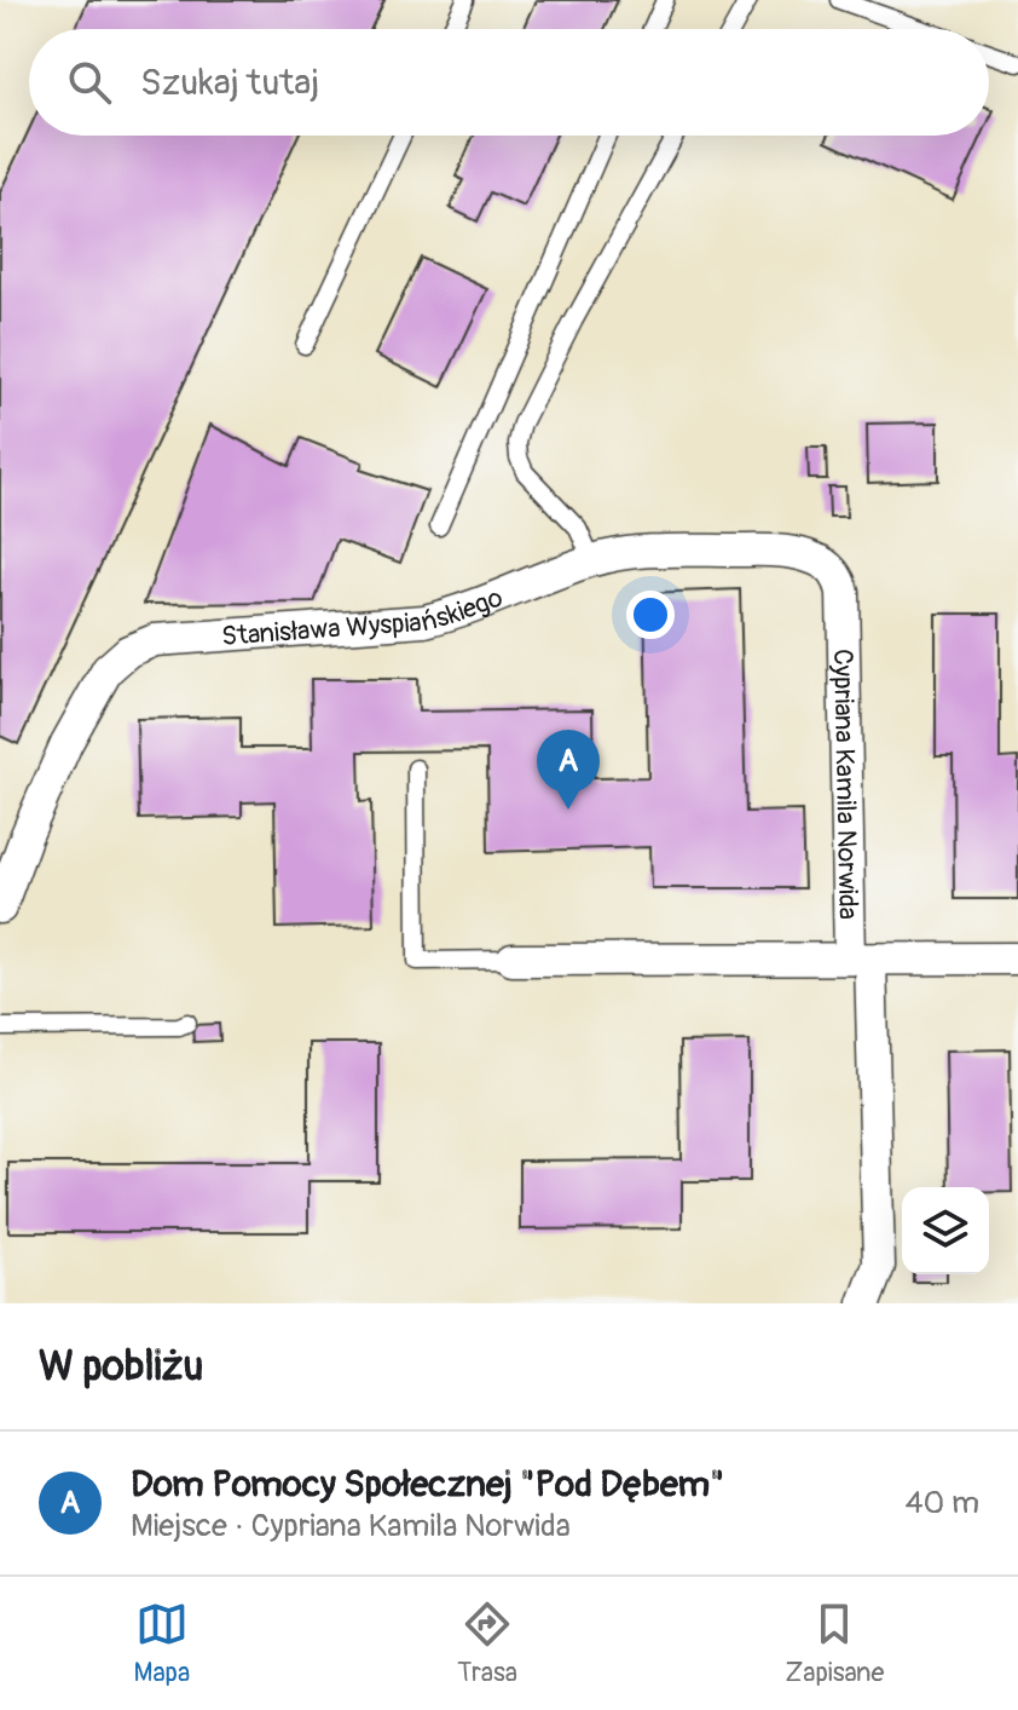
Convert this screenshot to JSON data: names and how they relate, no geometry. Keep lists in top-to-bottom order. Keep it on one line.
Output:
{"streets":{"street":["Stanisława Wyspiańskiego","Cypriana Kamila Norwida"]},"crossings":[["Stanisława Wyspiańskiego","Cypriana Kamila Norwida"]],"page":{"search":"Szukaj tutaj","pins":"A","heading":"W pobliżu","list":[{"mark":"A","name":"Dom Pomocy Społecznej \"Pod Dębem\"","note":"Miejsce · Cypriana Kamila Norwida","value":"40 m"}],"nav":["Mapa","Trasa","Zapisane"]}}
